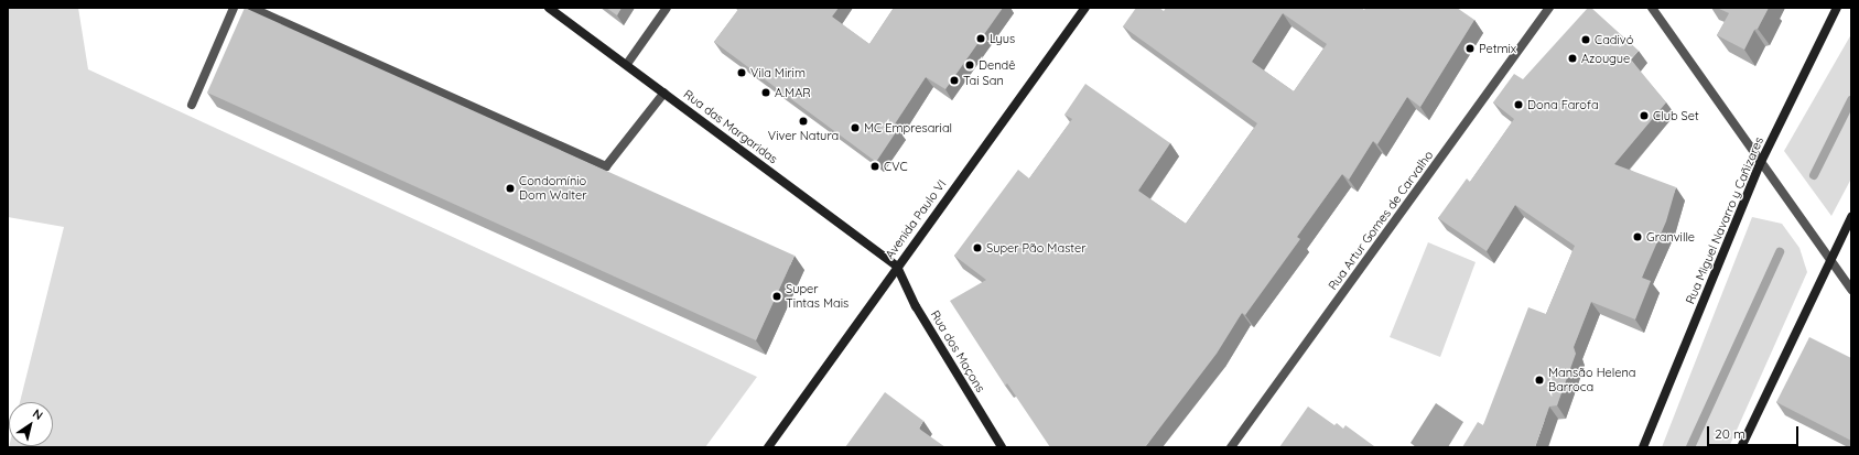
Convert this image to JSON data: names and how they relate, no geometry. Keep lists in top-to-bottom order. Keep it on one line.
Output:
{"streets":{"street":["Rua das Margaridas","Avenida Paulo VI","Rua Artur Gomes de Carvalho","Rua Miguel Navarro y Cañizares","Rua dos Maçons"]},"crossings":[["Rua das Margaridas","Avenida Paulo VI"],["Rua das Margaridas","Rua dos Maçons"],["Avenida Paulo VI","Rua dos Maçons"]],"places":["Lyus","Cadivó","Petmix","Azougue","Dendê","Vila Mirim","Tai San","A.MAR","Dona Farofa","Club Set","Viver Natura","MC Empresarial","CVC","Condomínio Dom Walter","Granville","Super Pão Master","Super Tintas Mais","Mansão Helena Barroca"],"scale_bar":"20 m","north":"top right"}
